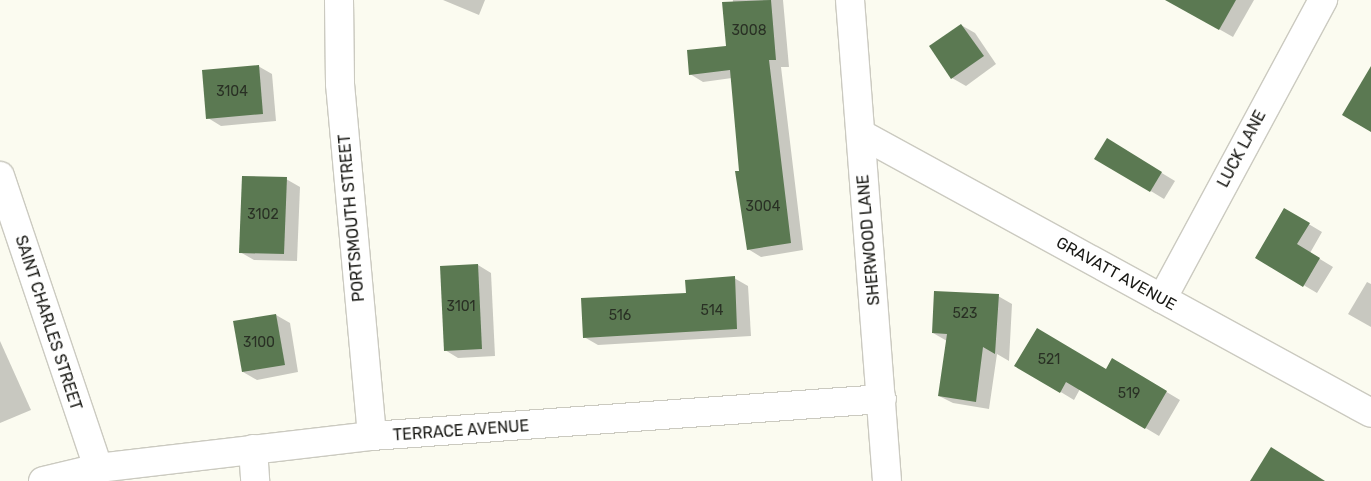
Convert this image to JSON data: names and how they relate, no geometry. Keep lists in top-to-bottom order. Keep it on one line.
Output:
{"streets":{"street":["LUCK LANE","PORTSMOUTH STREET","SHERWOOD LANE","GRAVATT AVENUE","SAINT CHARLES STREET","TERRACE AVENUE"]},"crossings":[["LUCK LANE","GRAVATT AVENUE"],["PORTSMOUTH STREET","TERRACE AVENUE"],["SHERWOOD LANE","GRAVATT AVENUE"],["SHERWOOD LANE","TERRACE AVENUE"],["SAINT CHARLES STREET","TERRACE AVENUE"]],"house_numbers":["3008","3104","3004","3102","3101","514","523","516","3100","521","519"]}
